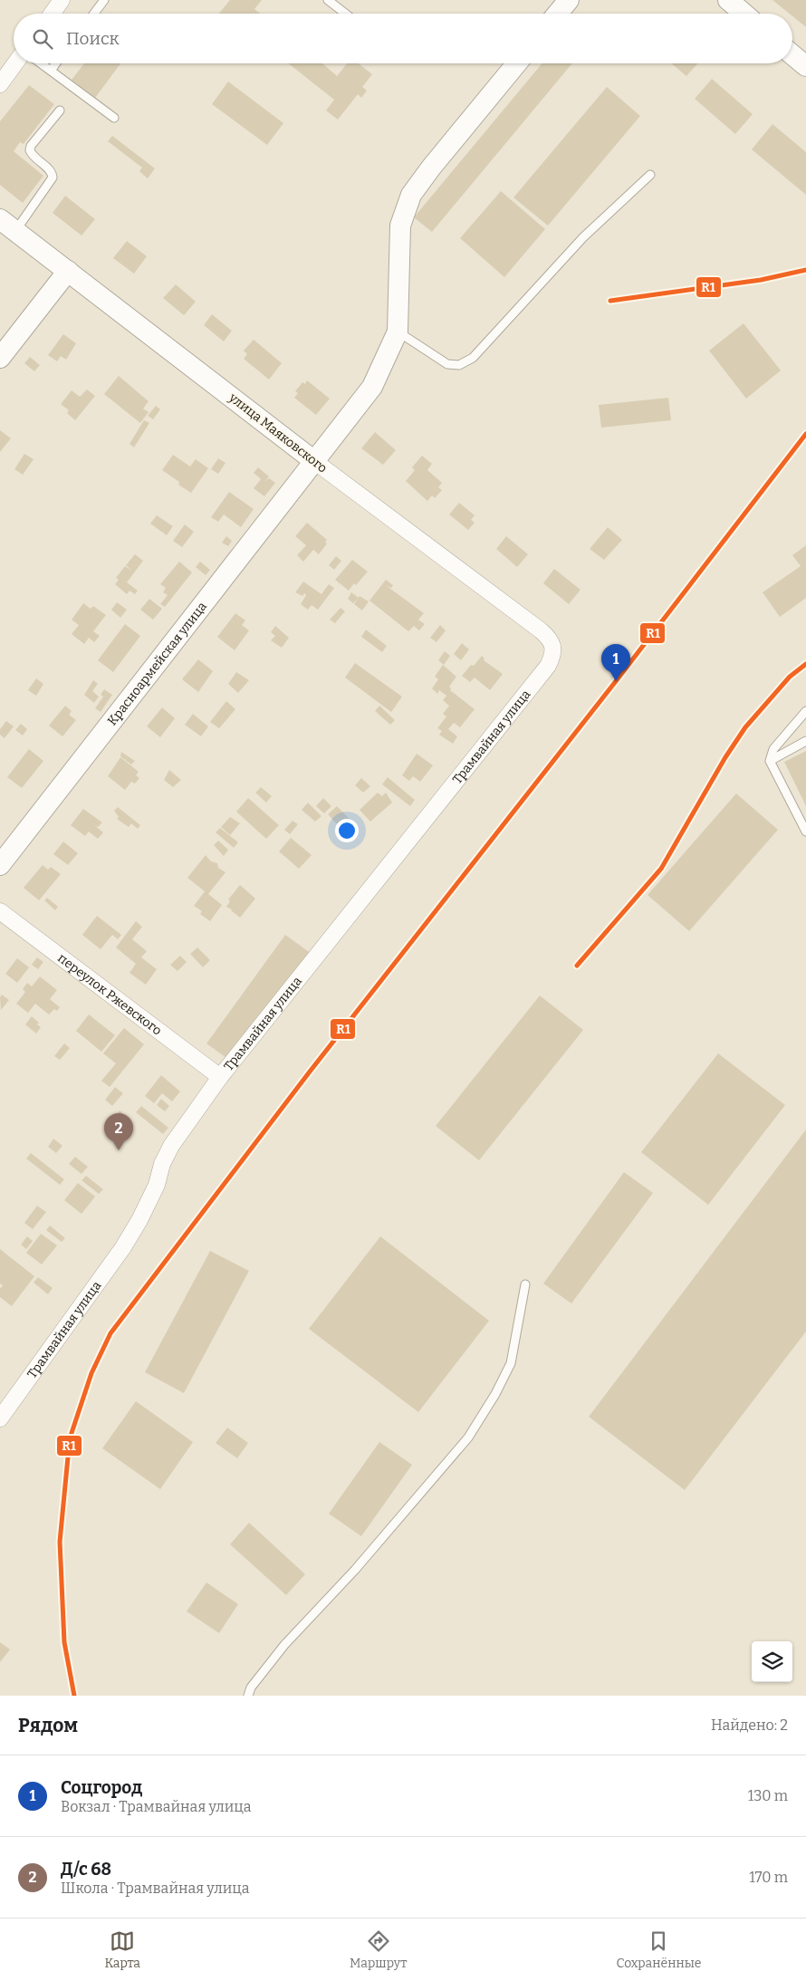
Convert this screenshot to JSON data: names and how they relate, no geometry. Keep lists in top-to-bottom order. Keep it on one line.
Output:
{"streets":{"street":["улица Маяковского","Красноармейская улица","Трамвайная улица","переулок Ржевского"]},"crossings":[["улица Маяковского","Красноармейская улица"],["улица Маяковского","Трамвайная улица"],["Трамвайная улица","переулок Ржевского"]],"lines":["transit line R1"],"page":{"search":"Поиск","pins":["1","2"],"heading":["Рядом","Найдено: 2"],"list":[{"mark":"1","name":"Соцгород","note":"Вокзал · Трамвайная улица","value":"130 m"},{"mark":"2","name":"Д/с 68","note":"Школа · Трамвайная улица","value":"170 m"}],"nav":["Карта","Маршрут","Сохранённые"]}}
